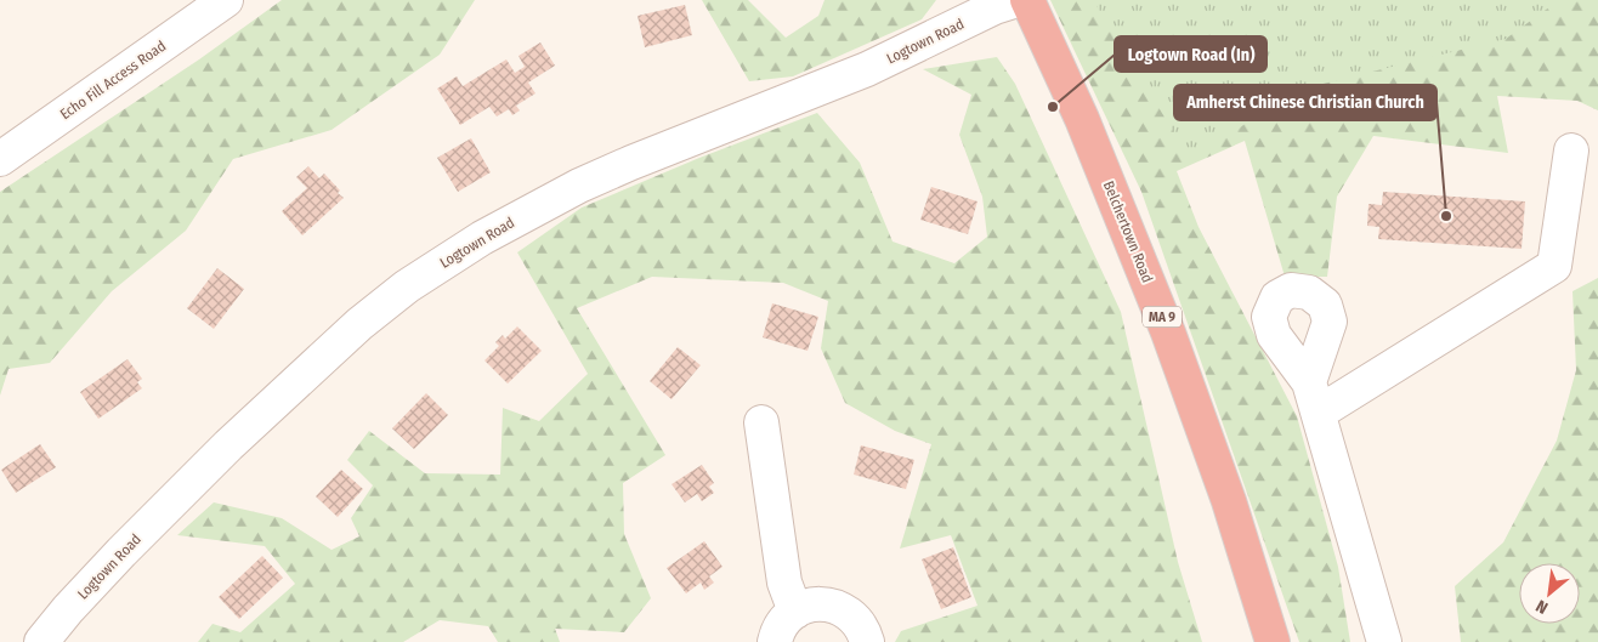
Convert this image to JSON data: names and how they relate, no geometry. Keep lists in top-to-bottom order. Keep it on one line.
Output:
{"streets":{"highway":["Belchertown Road","MA 9"],"street":["Logtown Road","Echo Fill Access Road"]},"places":["Logtown Road (In)","Amherst Chinese Christian Church"],"north":"bottom left"}
